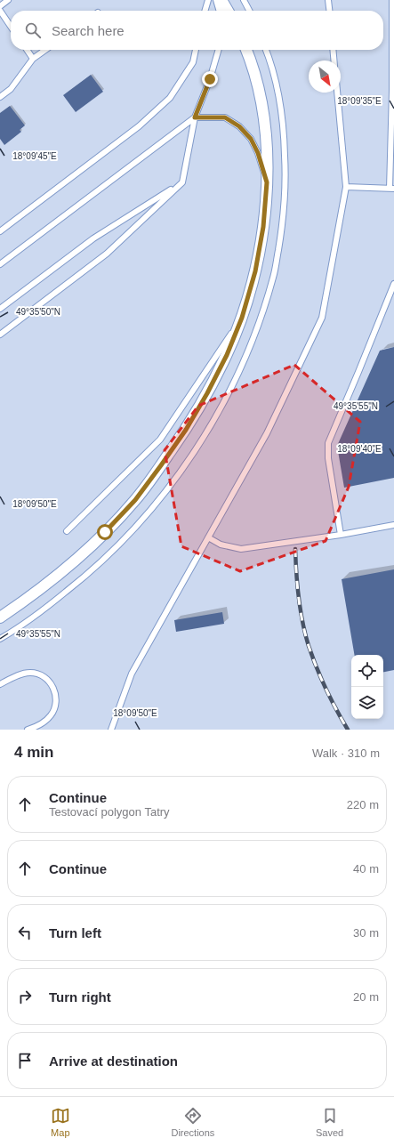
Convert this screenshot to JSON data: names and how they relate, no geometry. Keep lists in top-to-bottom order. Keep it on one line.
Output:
{"north":"bottom right","page":{"search":"Search here","heading":["4 min","Walk · 310 m"],"list":[["Continue","Testovací polygon Tatry","220 m"],["Continue","40 m"],["Turn left","30 m"],["Turn right","20 m"],"Arrive at destination"],"nav":["Map","Directions","Saved"]},"coordinates":["18°09'35\"E","18°09'45\"E","49°35'50\"N","49°35'55\"N","18°09'40\"E","18°09'50\"E"]}
